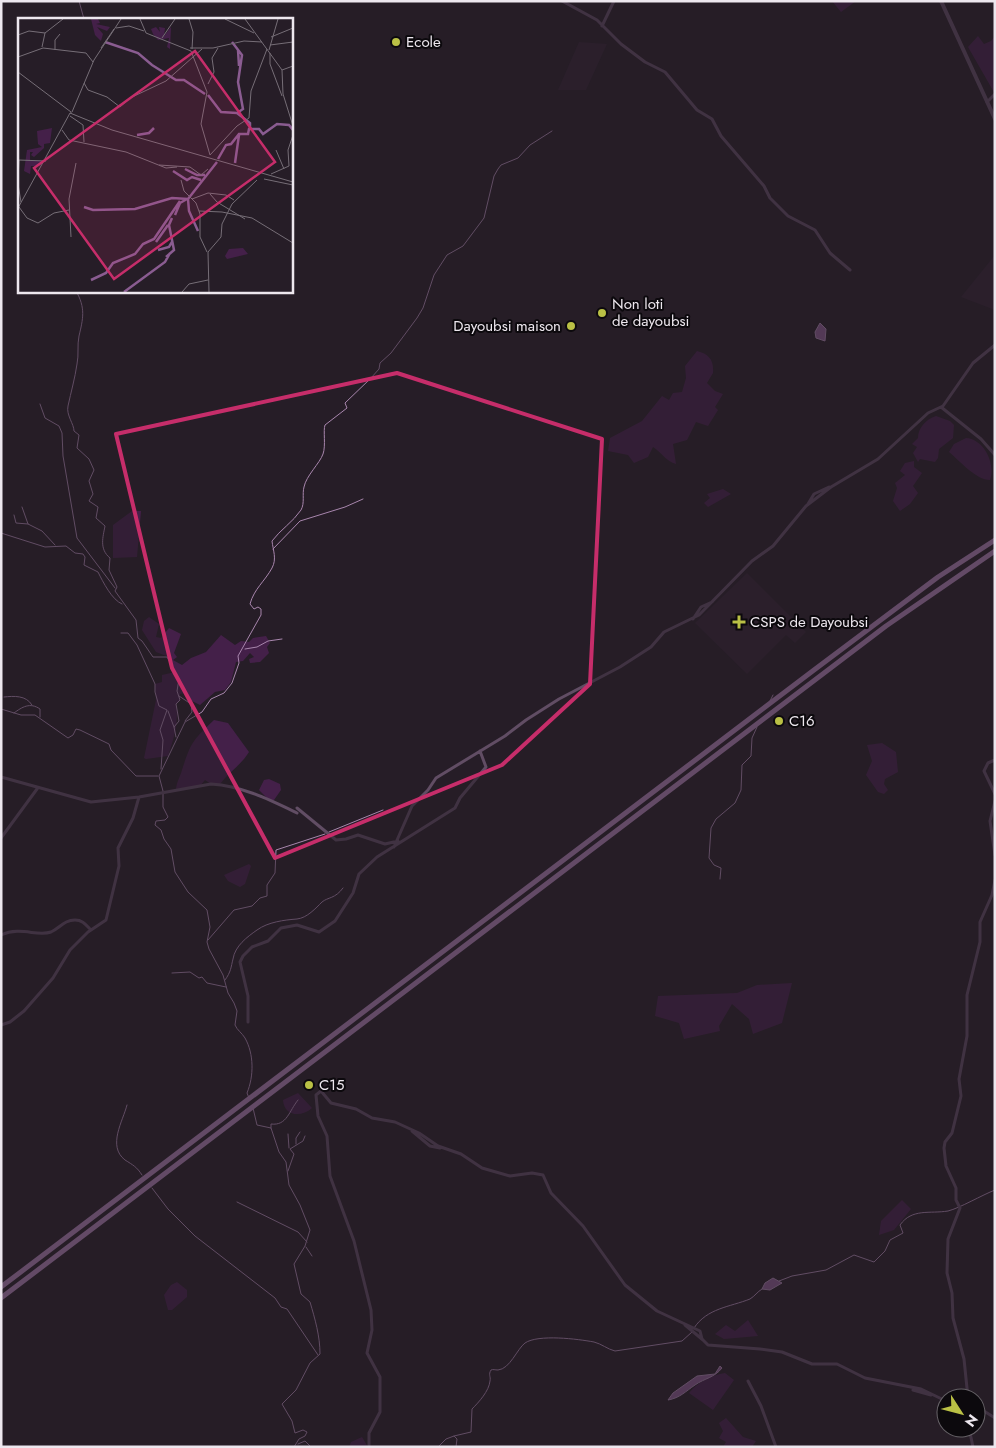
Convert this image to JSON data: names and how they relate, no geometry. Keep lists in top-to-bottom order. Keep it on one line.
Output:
{"places":{"other":["Ecole","Non loti de dayoubsi","Dayoubsi maison","C16","C15"],"health":["CSPS de Dayoubsi"]},"north":"bottom right"}
